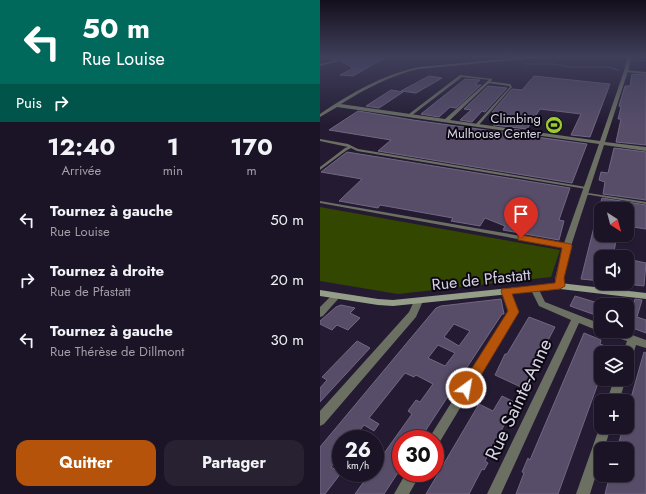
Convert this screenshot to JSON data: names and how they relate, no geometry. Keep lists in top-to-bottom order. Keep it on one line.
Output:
{"streets":{"street":["Rue de Pfastatt","Rue Sainte-Anne"]},"places":{"sports":["Climbing Mulhouse Center"]},"north":"bottom right","page":{"turn":["50 m","Rue Louise"],"then":"Puis","eta":["12:40","Arrivée","1","min","170","m"],"list":[{"name":"Tournez à gauche","note":"Rue Louise","value":"50 m"},{"name":"Tournez à droite","note":"Rue de Pfastatt","value":"20 m"},{"name":"Tournez à gauche","note":"Rue Thérèse de Dillmont","value":"30 m"}],"map_buttons":["+","−"],"speed":"26 km/h","limit":"30","buttons":["Quitter","Partager"]}}
